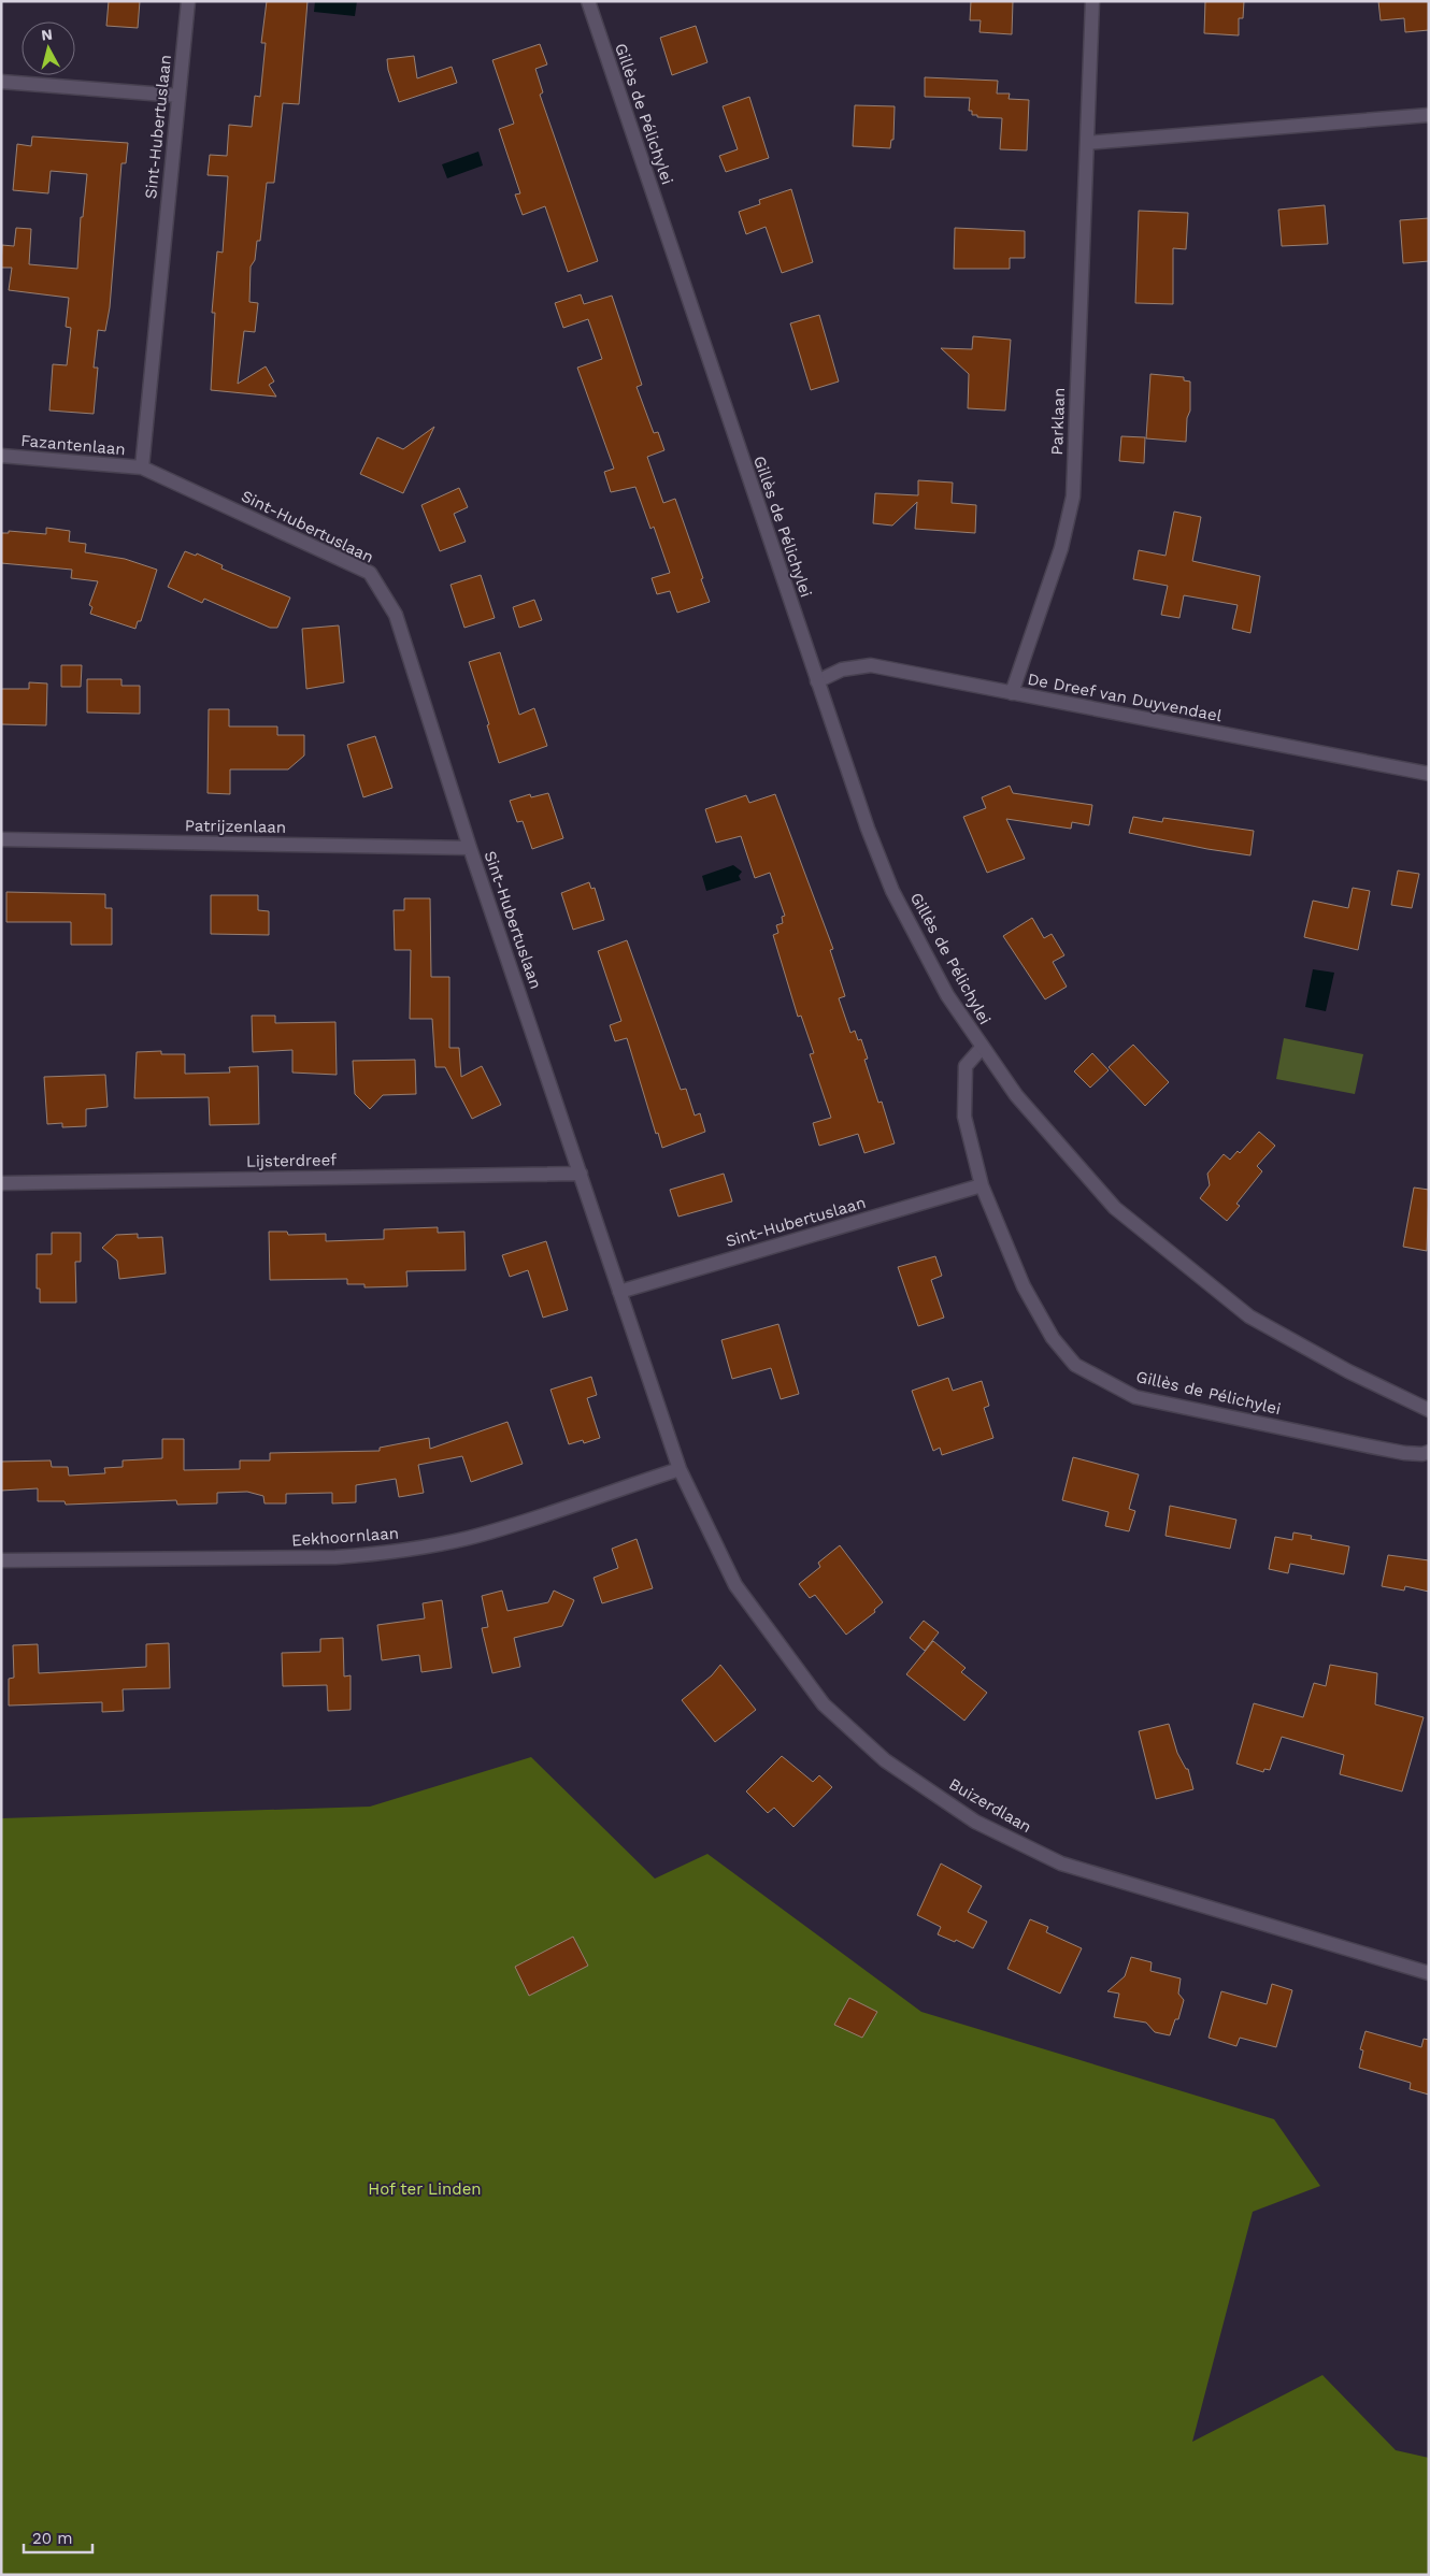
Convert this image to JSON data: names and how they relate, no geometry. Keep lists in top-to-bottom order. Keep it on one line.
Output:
{"streets":{"street":["Gillès de Pélichylei","Sint-Hubertuslaan","Parklaan","Fazantenlaan","De Dreef van Duyvendael","Patrijzenlaan","Lijsterdreef","Eekhoornlaan","Buizerdlaan"]},"crossings":[["Gillès de Pélichylei","Sint-Hubertuslaan"],["Gillès de Pélichylei","De Dreef van Duyvendael"],["Sint-Hubertuslaan","Fazantenlaan"],["Sint-Hubertuslaan","Patrijzenlaan"],["Sint-Hubertuslaan","Lijsterdreef"],["Sint-Hubertuslaan","Eekhoornlaan"],["Sint-Hubertuslaan","Buizerdlaan"],["Parklaan","De Dreef van Duyvendael"],["Eekhoornlaan","Buizerdlaan"]],"parks":["Hof ter Linden"],"scale_bar":"20 m","north":"top"}
